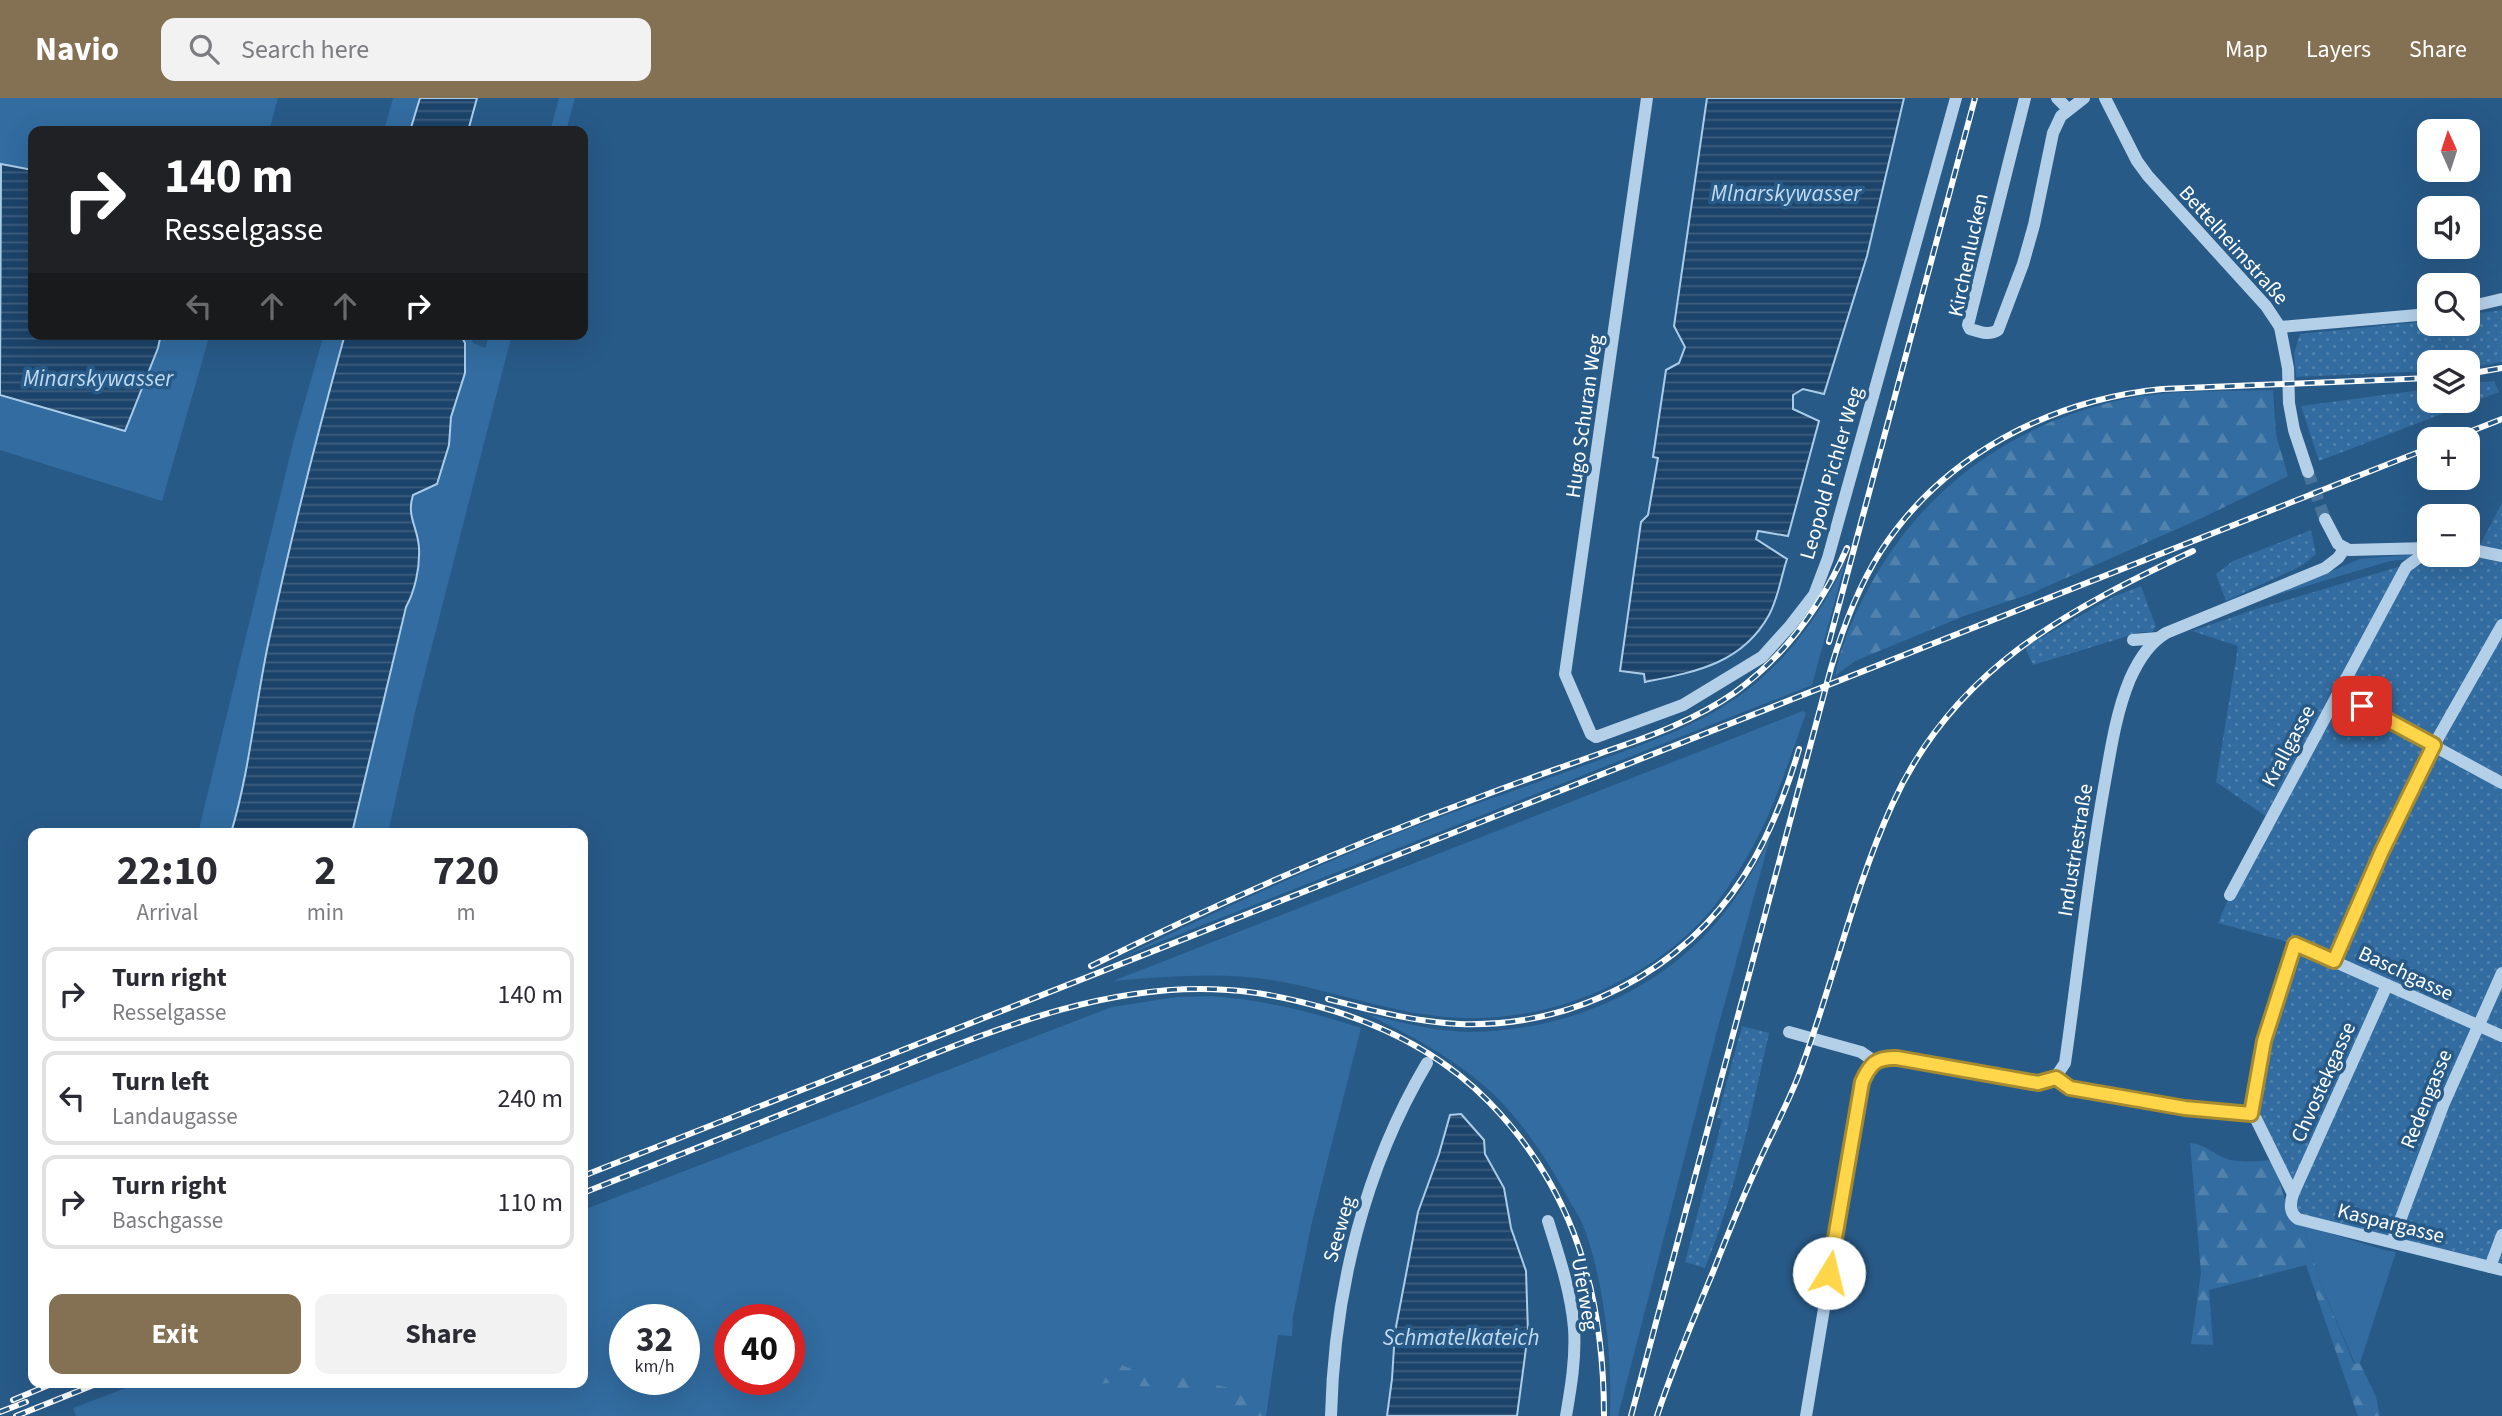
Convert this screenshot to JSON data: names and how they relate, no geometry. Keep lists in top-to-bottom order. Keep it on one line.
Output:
{"streets":{"street":["Bettelheimstraße","Kirchenlucken","Hugo Schuran Weg","Leopold Pichler Weg","Krallgasse","Industriestraße","Baschgasse","Chvostekgasse","Redengasse","Kaspargasse","Seeweg","Uferweg"]},"crossings":[["Hugo Schuran Weg","Leopold Pichler Weg"],["Baschgasse","Chvostekgasse"],["Baschgasse","Redengasse"],["Chvostekgasse","Kaspargasse"],["Redengasse","Kaspargasse"]],"water":["Mlnarskywasser","Minarskywasser","Schmatelkateich"],"north":"top","page":{"header":"Navio","search":"Search here","nav":["Map","Layers","Share"],"map_buttons":["+","−"],"turn":["140 m","Resselgasse"],"eta":["22:10","Arrival","2","min","720","m"],"list":[{"name":"Turn right","note":"Resselgasse","value":"140 m"},{"name":"Turn left","note":"Landaugasse","value":"240 m"},{"name":"Turn right","note":"Baschgasse","value":"110 m"}],"buttons":["Exit","Share"],"speed":"32 km/h","limit":"40"}}
